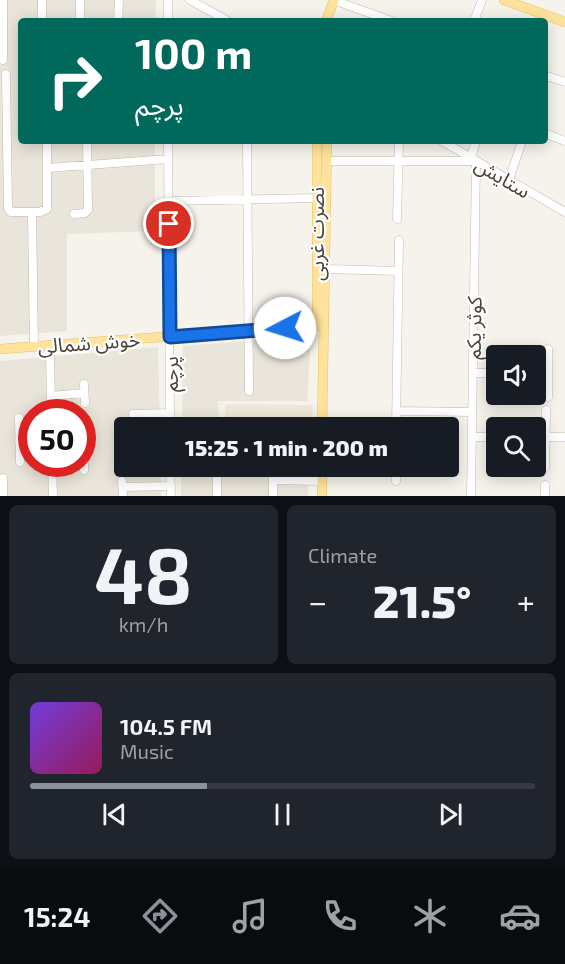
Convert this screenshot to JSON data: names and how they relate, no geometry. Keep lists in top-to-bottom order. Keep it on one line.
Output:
{"streets":{"main road":["نصرت غربی","خوش شمالی"],"street":["ستایش","کوثر یکم","پرچم"]},"crossings":[["ستایش","کوثر یکم"],["نصرت غربی","خوش شمالی"],["خوش شمالی","پرچم"]],"page":{"turn":["100 m","پرچم"],"limit":"50","trip":"15:25 · 1 min · 200 m","tile":[["48","km/h"],"Climate"],"heat":["−","21.5°","+"],"song":["104.5 FM","Music"],"tabs":"15:24"}}
